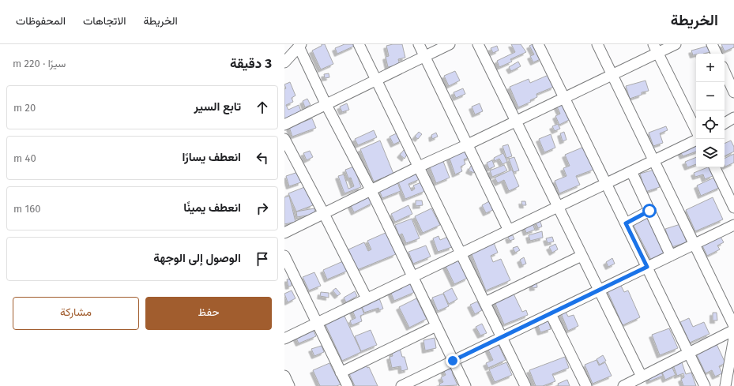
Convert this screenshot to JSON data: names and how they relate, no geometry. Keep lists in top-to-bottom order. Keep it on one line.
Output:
{"page":{"header":"الخريطة","nav":["الخريطة","الاتجاهات","المحفوظات"],"heading":["3 دقيقة","سيرًا · 220 m"],"map_buttons":["+","−"],"list":[["تابع السير","20 m"],["انعطف يسارًا","40 m"],["انعطف يمينًا","160 m"],"الوصول إلى الوجهة"],"buttons":["حفظ","مشاركة"]}}
